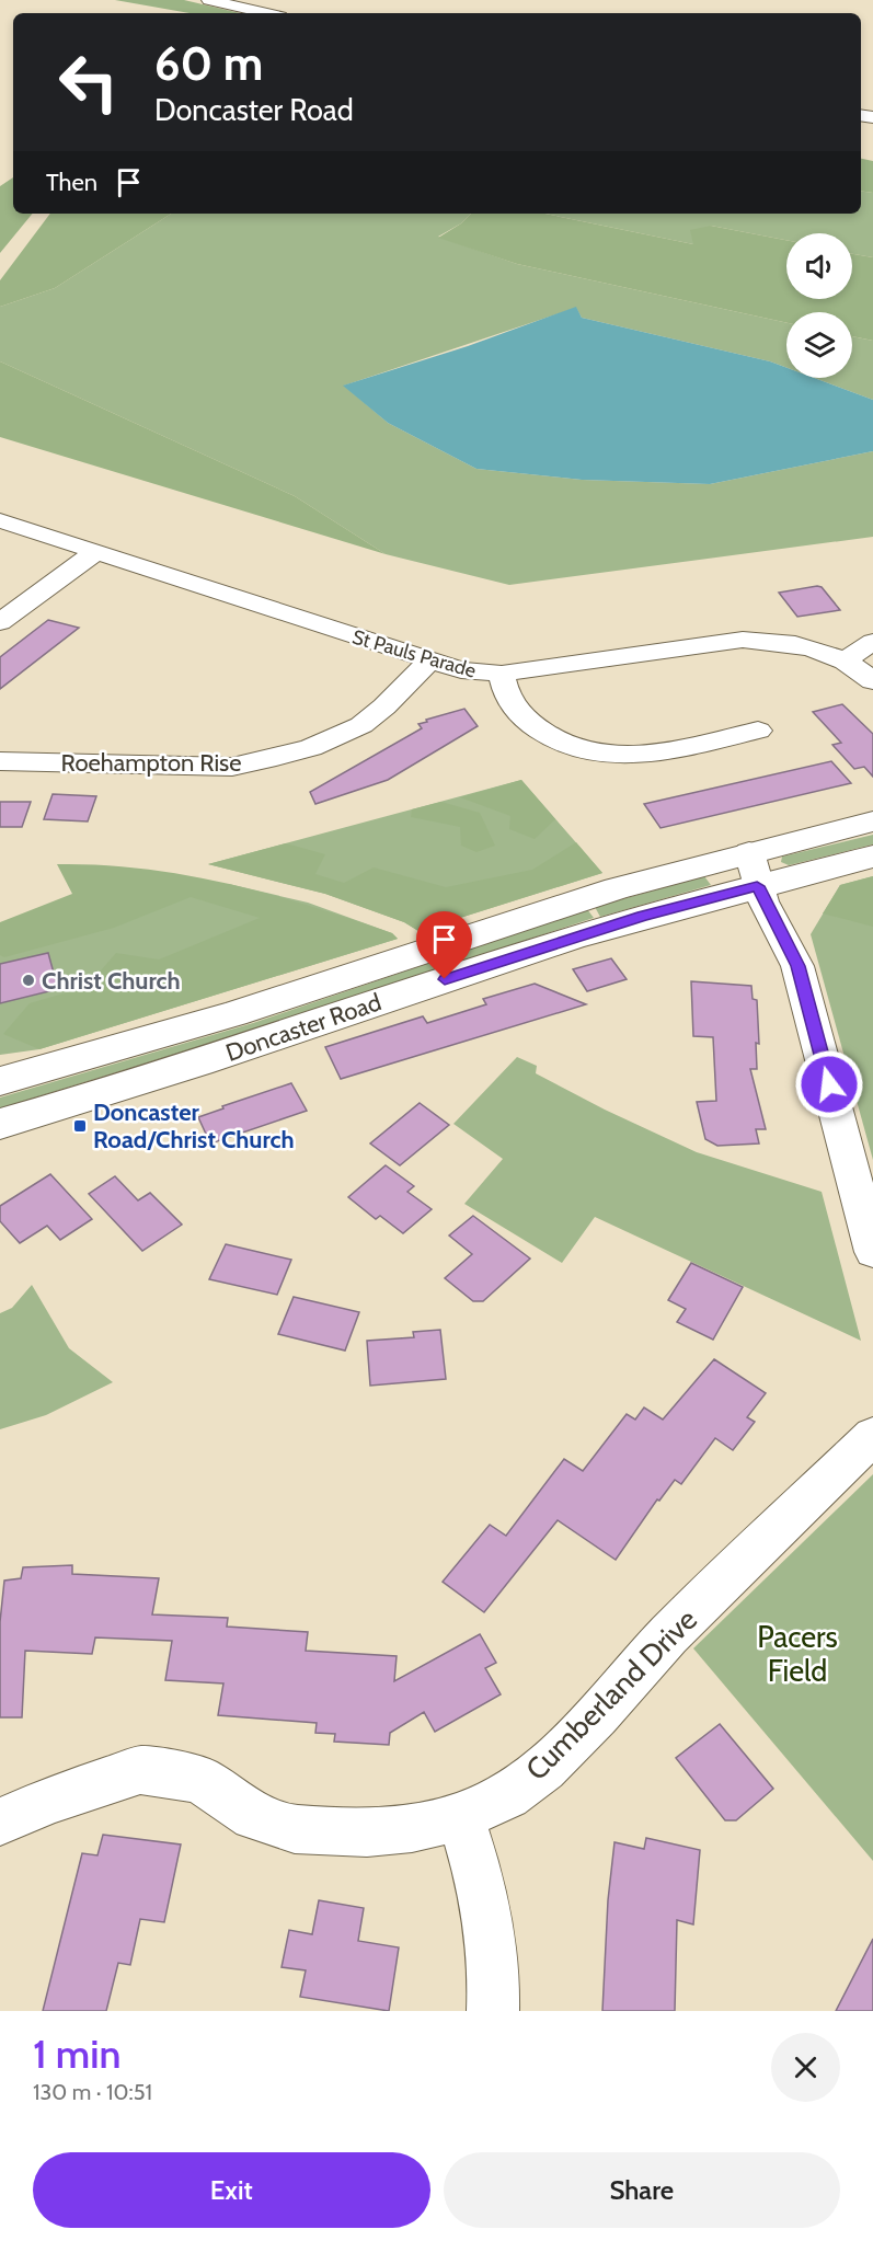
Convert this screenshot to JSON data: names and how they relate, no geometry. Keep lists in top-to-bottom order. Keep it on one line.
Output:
{"streets":{"main road":["Doncaster Road"],"street":["St Pauls Parade","Roehampton Rise","Cumberland Drive"]},"crossings":[["St Pauls Parade","Roehampton Rise"]],"parks":["Pacers Field"],"places":{"other":["Christ Church"],"transit":["Doncaster Road/Christ Church"]},"page":{"turn":["60 m","Doncaster Road"],"then":"Then","heading":["1 min","130 m · 10:51"],"buttons":["Exit","Share"]}}
